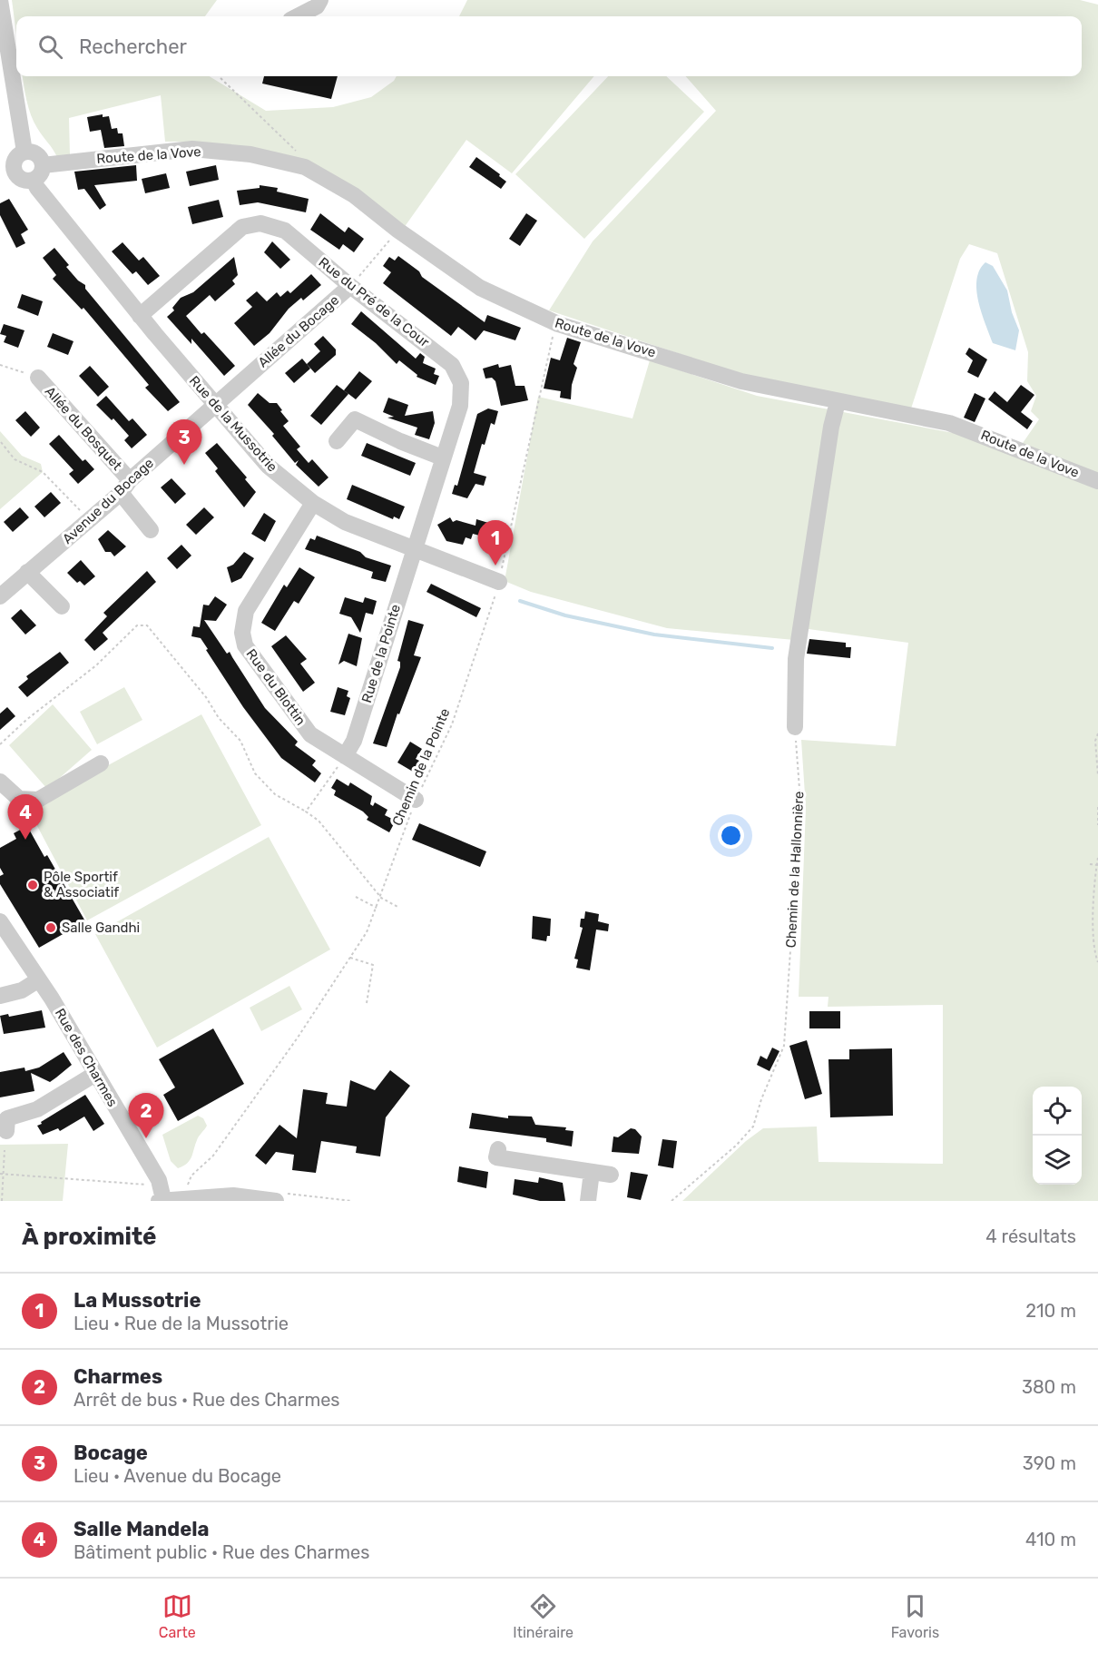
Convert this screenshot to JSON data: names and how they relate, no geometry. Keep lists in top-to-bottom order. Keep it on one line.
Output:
{"streets":{"street":["Route de la Vove","Rue du Pré de la Cour","Allée du Bocage","Rue de la Mussotrie","Allée du Bosquet","Avenue du Bocage","Rue de la Pointe","Rue du Blottin","Rue des Charmes"],"path":["Chemin de la Pointe","Chemin de la Hallonnière"]},"crossings":[["Route de la Vove","Allée du Bocage"],["Route de la Vove","Rue de la Mussotrie"],["Route de la Vove","Chemin de la Pointe"],["Rue du Pré de la Cour","Allée du Bocage"],["Rue du Pré de la Cour","Rue de la Mussotrie"],["Rue du Pré de la Cour","Rue de la Pointe"],["Allée du Bocage","Rue de la Mussotrie"],["Allée du Bocage","Avenue du Bocage"],["Rue de la Mussotrie","Avenue du Bocage"],["Rue de la Mussotrie","Rue de la Pointe"],["Rue de la Mussotrie","Rue du Blottin"],["Rue de la Mussotrie","Chemin de la Pointe"],["Allée du Bosquet","Avenue du Bocage"],["Rue de la Pointe","Rue du Blottin"],["Rue du Blottin","Chemin de la Pointe"]],"places":["Pôle Sportif & Associatif","Salle Gandhi"],"page":{"search":"Rechercher","pins":["3","1","4","2"],"heading":["À proximité","4 résultats"],"list":[{"mark":"1","name":"La Mussotrie","note":"Lieu · Rue de la Mussotrie","value":"210 m"},{"mark":"2","name":"Charmes","note":"Arrêt de bus · Rue des Charmes","value":"380 m"},{"mark":"3","name":"Bocage","note":"Lieu · Avenue du Bocage","value":"390 m"},{"mark":"4","name":"Salle Mandela","note":"Bâtiment public · Rue des Charmes","value":"410 m"}],"nav":["Carte","Itinéraire","Favoris"]}}
